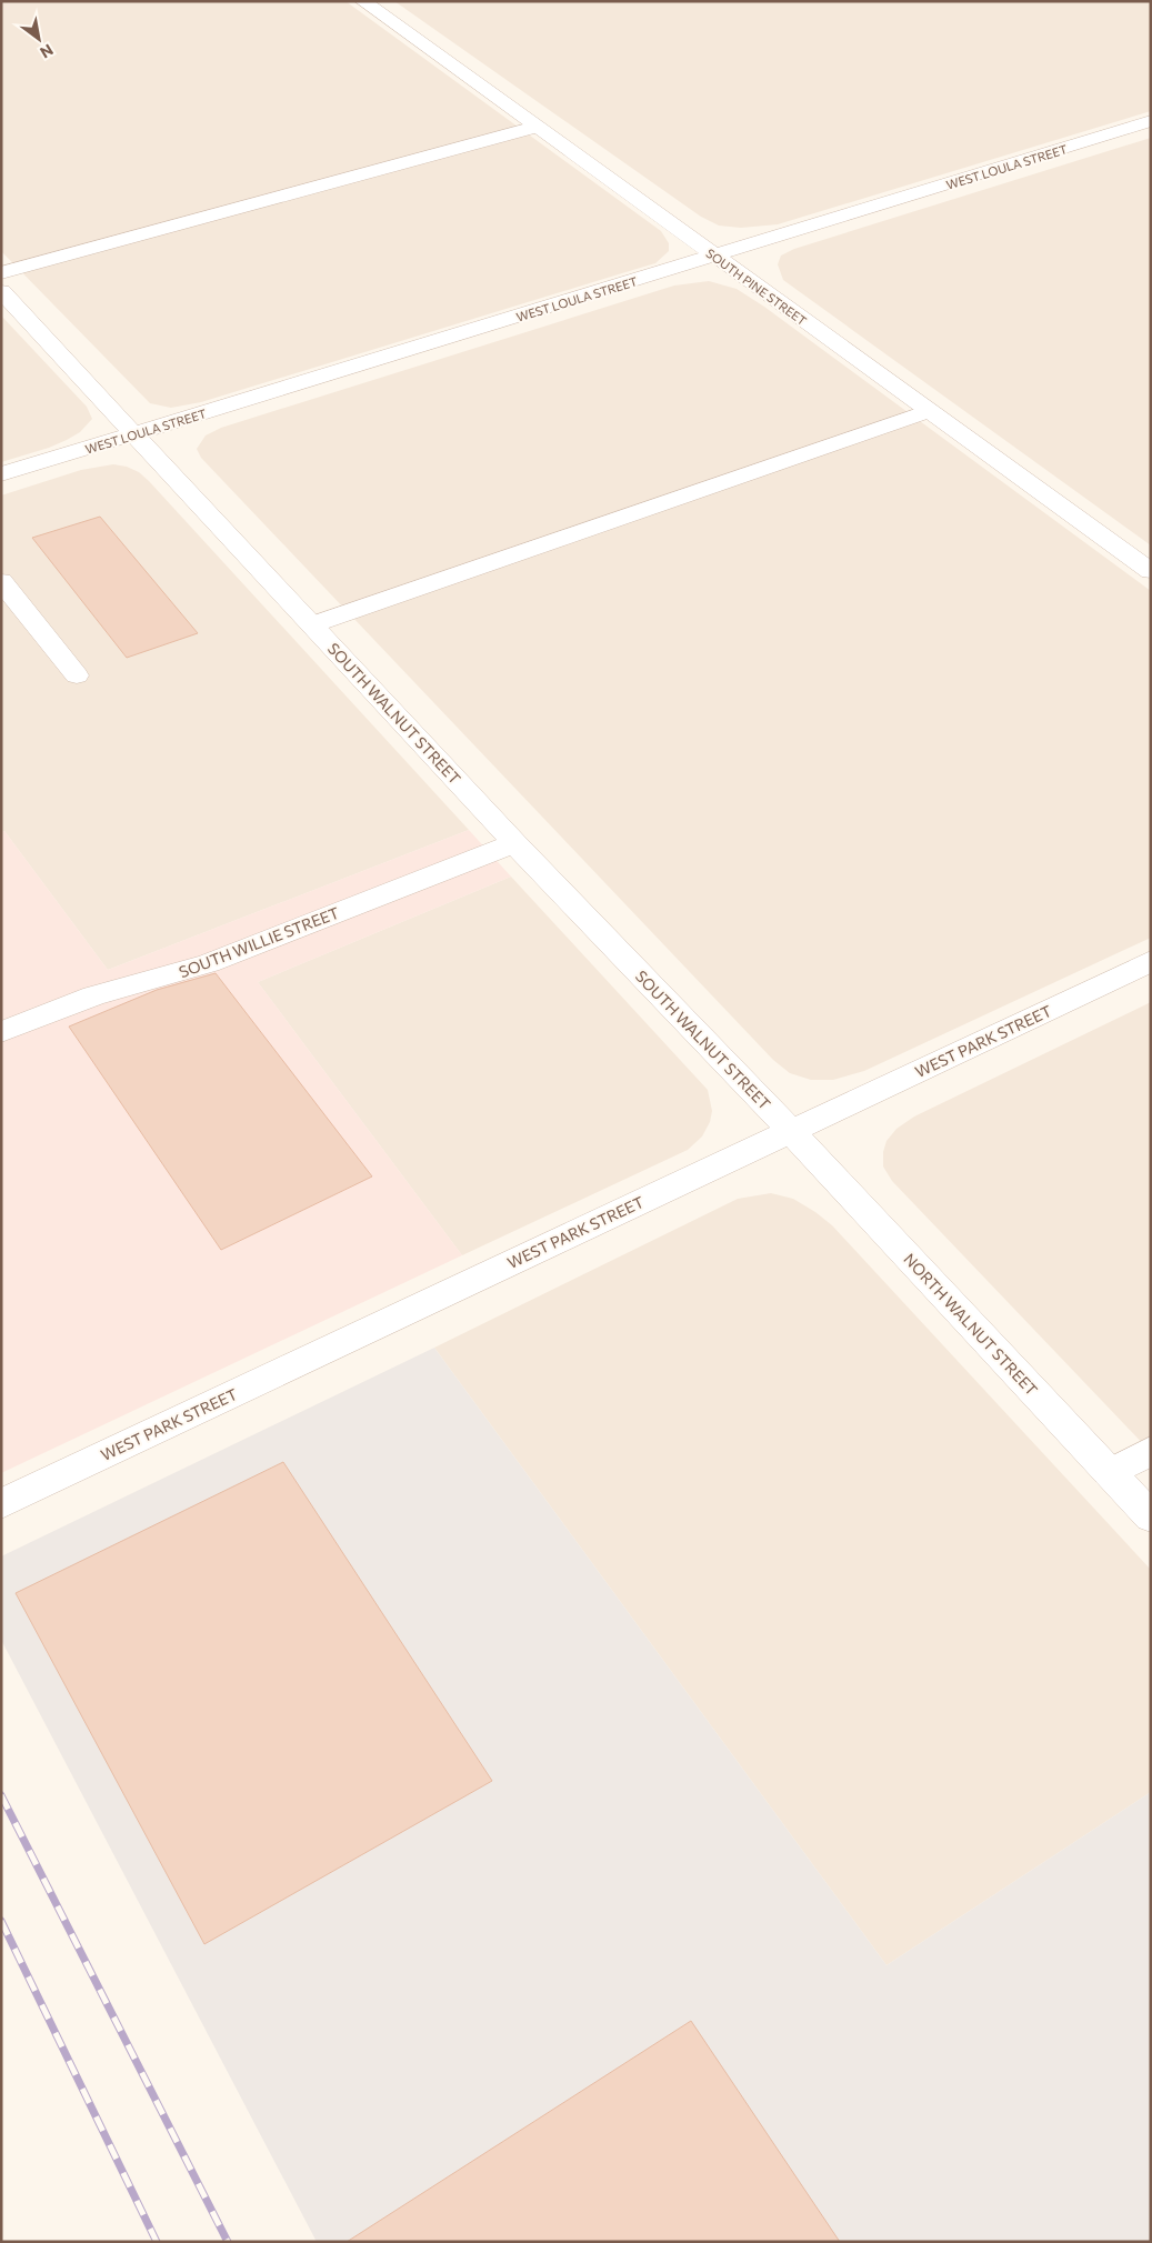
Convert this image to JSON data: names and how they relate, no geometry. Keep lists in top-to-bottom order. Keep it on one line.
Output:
{"streets":{"street":["WEST LOULA STREET","SOUTH PINE STREET","SOUTH WALNUT STREET","SOUTH WILLIE STREET","WEST PARK STREET","NORTH WALNUT STREET"]},"crossings":[["WEST LOULA STREET","SOUTH PINE STREET"],["WEST LOULA STREET","SOUTH WALNUT STREET"],["SOUTH WALNUT STREET","SOUTH WILLIE STREET"],["SOUTH WALNUT STREET","WEST PARK STREET"],["SOUTH WALNUT STREET","NORTH WALNUT STREET"],["WEST PARK STREET","NORTH WALNUT STREET"]],"north":"bottom right"}
